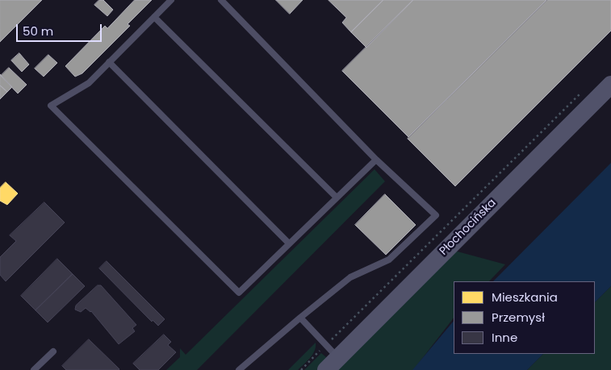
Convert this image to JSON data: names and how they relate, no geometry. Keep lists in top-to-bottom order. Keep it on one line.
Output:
{"streets":{"main road":["Płochocińska"]},"legend":["Mieszkania","Przemysł","Inne"],"scale_bar":"50 m"}
